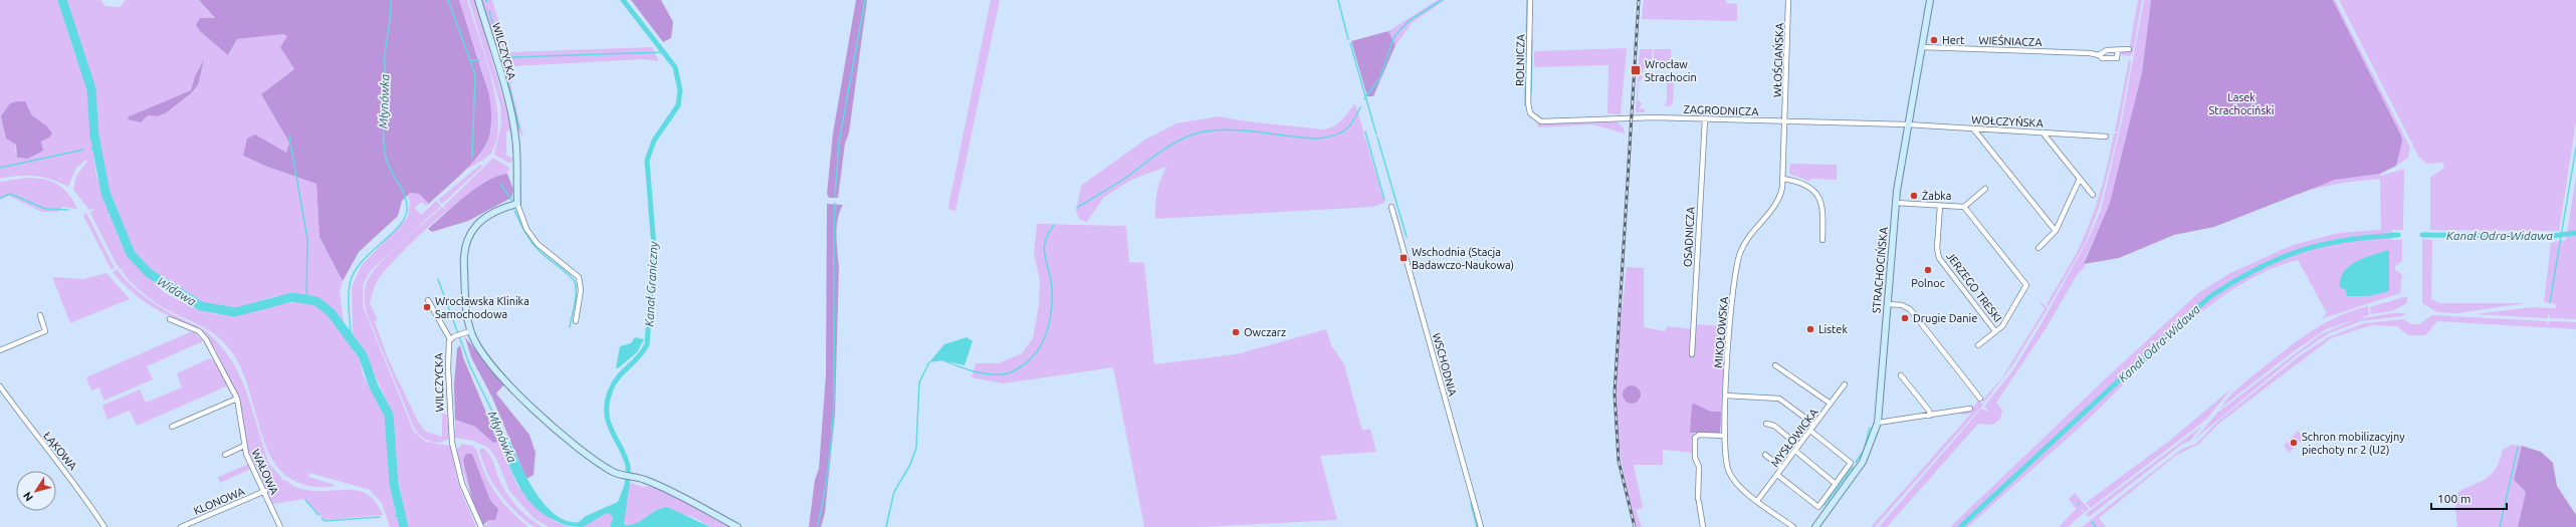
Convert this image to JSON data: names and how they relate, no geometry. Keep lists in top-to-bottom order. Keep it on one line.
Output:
{"streets":{"street":["WIEŚNIACZA","WILCZYCKA","ROLNICZA","WŁOŚCIAŃSKA","ZAGRODNICZA","WOŁCZYŃSKA","OSADNICZA","STRACHOCIŃSKA","JERZEGO TRESKI","MIKOŁOWSKA","WSCHODNIA","MYSŁOWICKA","ŁĄKOWA","WAŁOWA","KLONOWA"]},"crossings":[["WIEŚNIACZA","STRACHOCIŃSKA"],["ROLNICZA","ZAGRODNICZA"],["WŁOŚCIAŃSKA","ZAGRODNICZA"],["WŁOŚCIAŃSKA","MIKOŁOWSKA"],["ZAGRODNICZA","WOŁCZYŃSKA"],["ZAGRODNICZA","OSADNICZA"],["ZAGRODNICZA","STRACHOCIŃSKA"],["ZAGRODNICZA","MIKOŁOWSKA"],["WOŁCZYŃSKA","STRACHOCIŃSKA"],["MIKOŁOWSKA","MYSŁOWICKA"],["WAŁOWA","KLONOWA"]],"water":["Młynówka","Kanał Odra-Widawa","Kanał Graniczny","Widawa"],"parks":["Lasek Strachociński"],"places":{"other":["Hert","Żabka","Polnoc","Wrocławska Klinika Samochodowa","Drugie Danie","Listek","Owczarz","Schron mobilizacyjny piechoty nr 2 (U2)"],"transit":["Wrocław Strachocin","Wschodnia (Stacja Badawczo-Naukowa)"]},"scale_bar":"100 m","north":"bottom left"}
